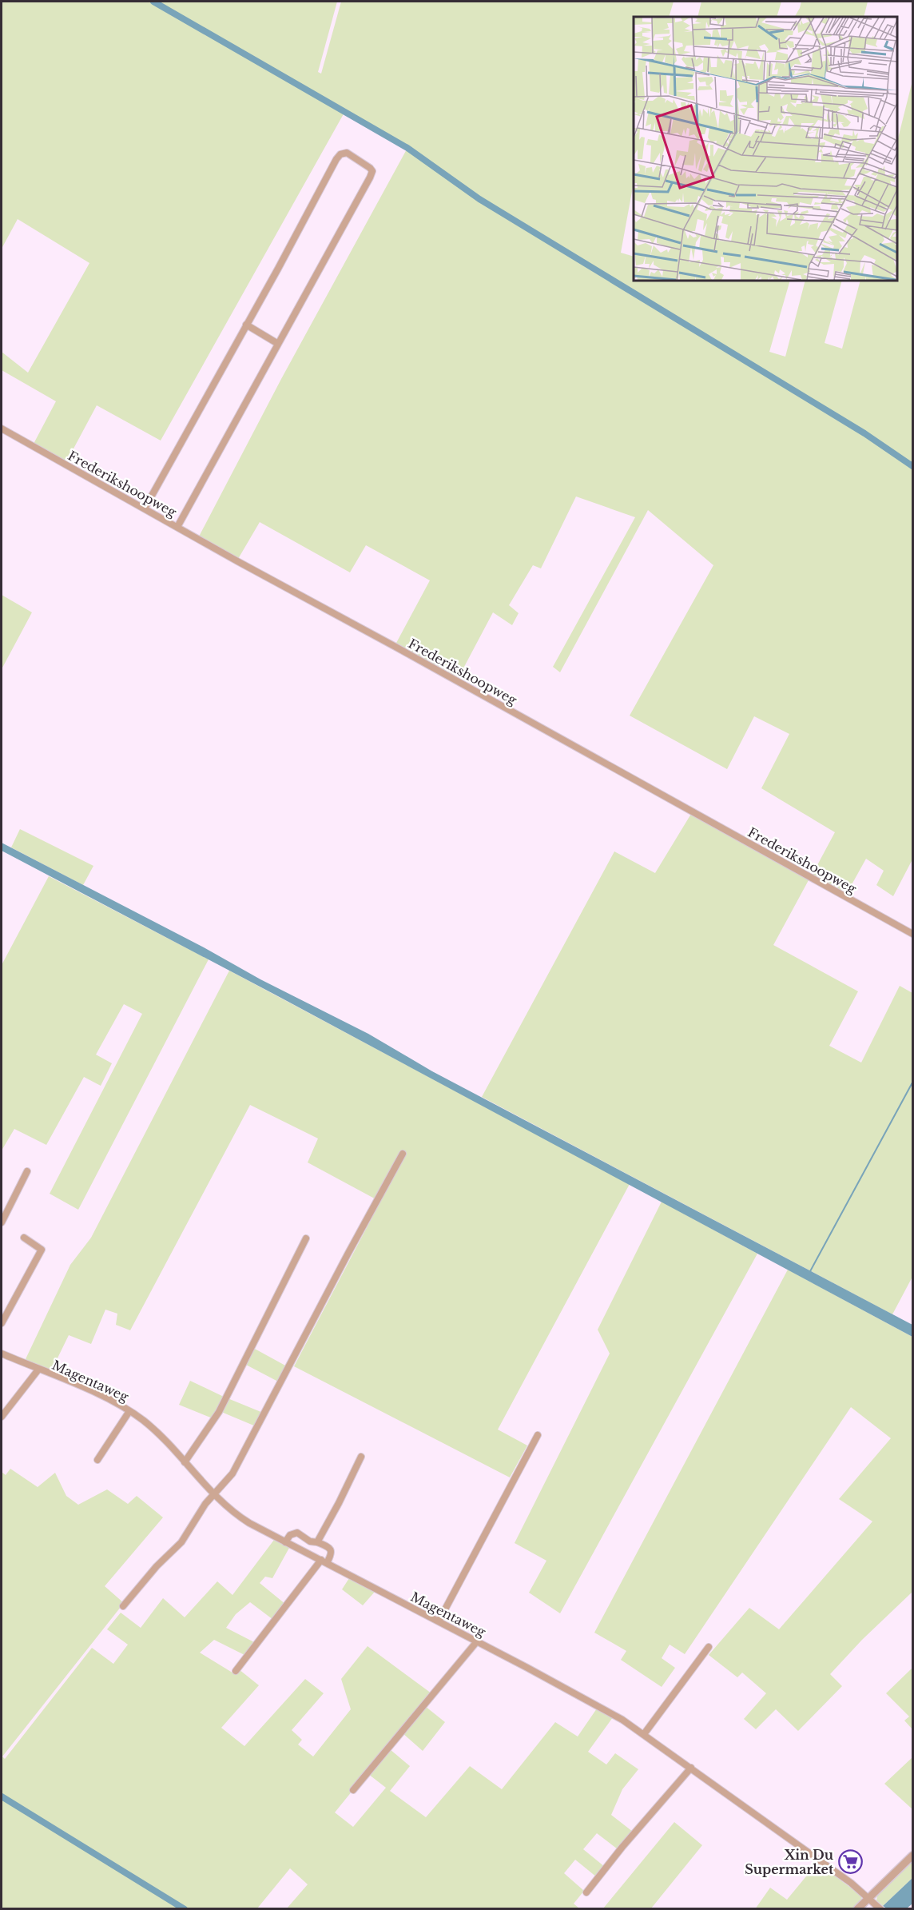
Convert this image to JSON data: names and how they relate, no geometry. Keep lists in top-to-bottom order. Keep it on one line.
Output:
{"streets":{"street":["Frederikshoopweg","Magentaweg"]},"places":{"supermarket":["Xin Du Supermarket"]}}
